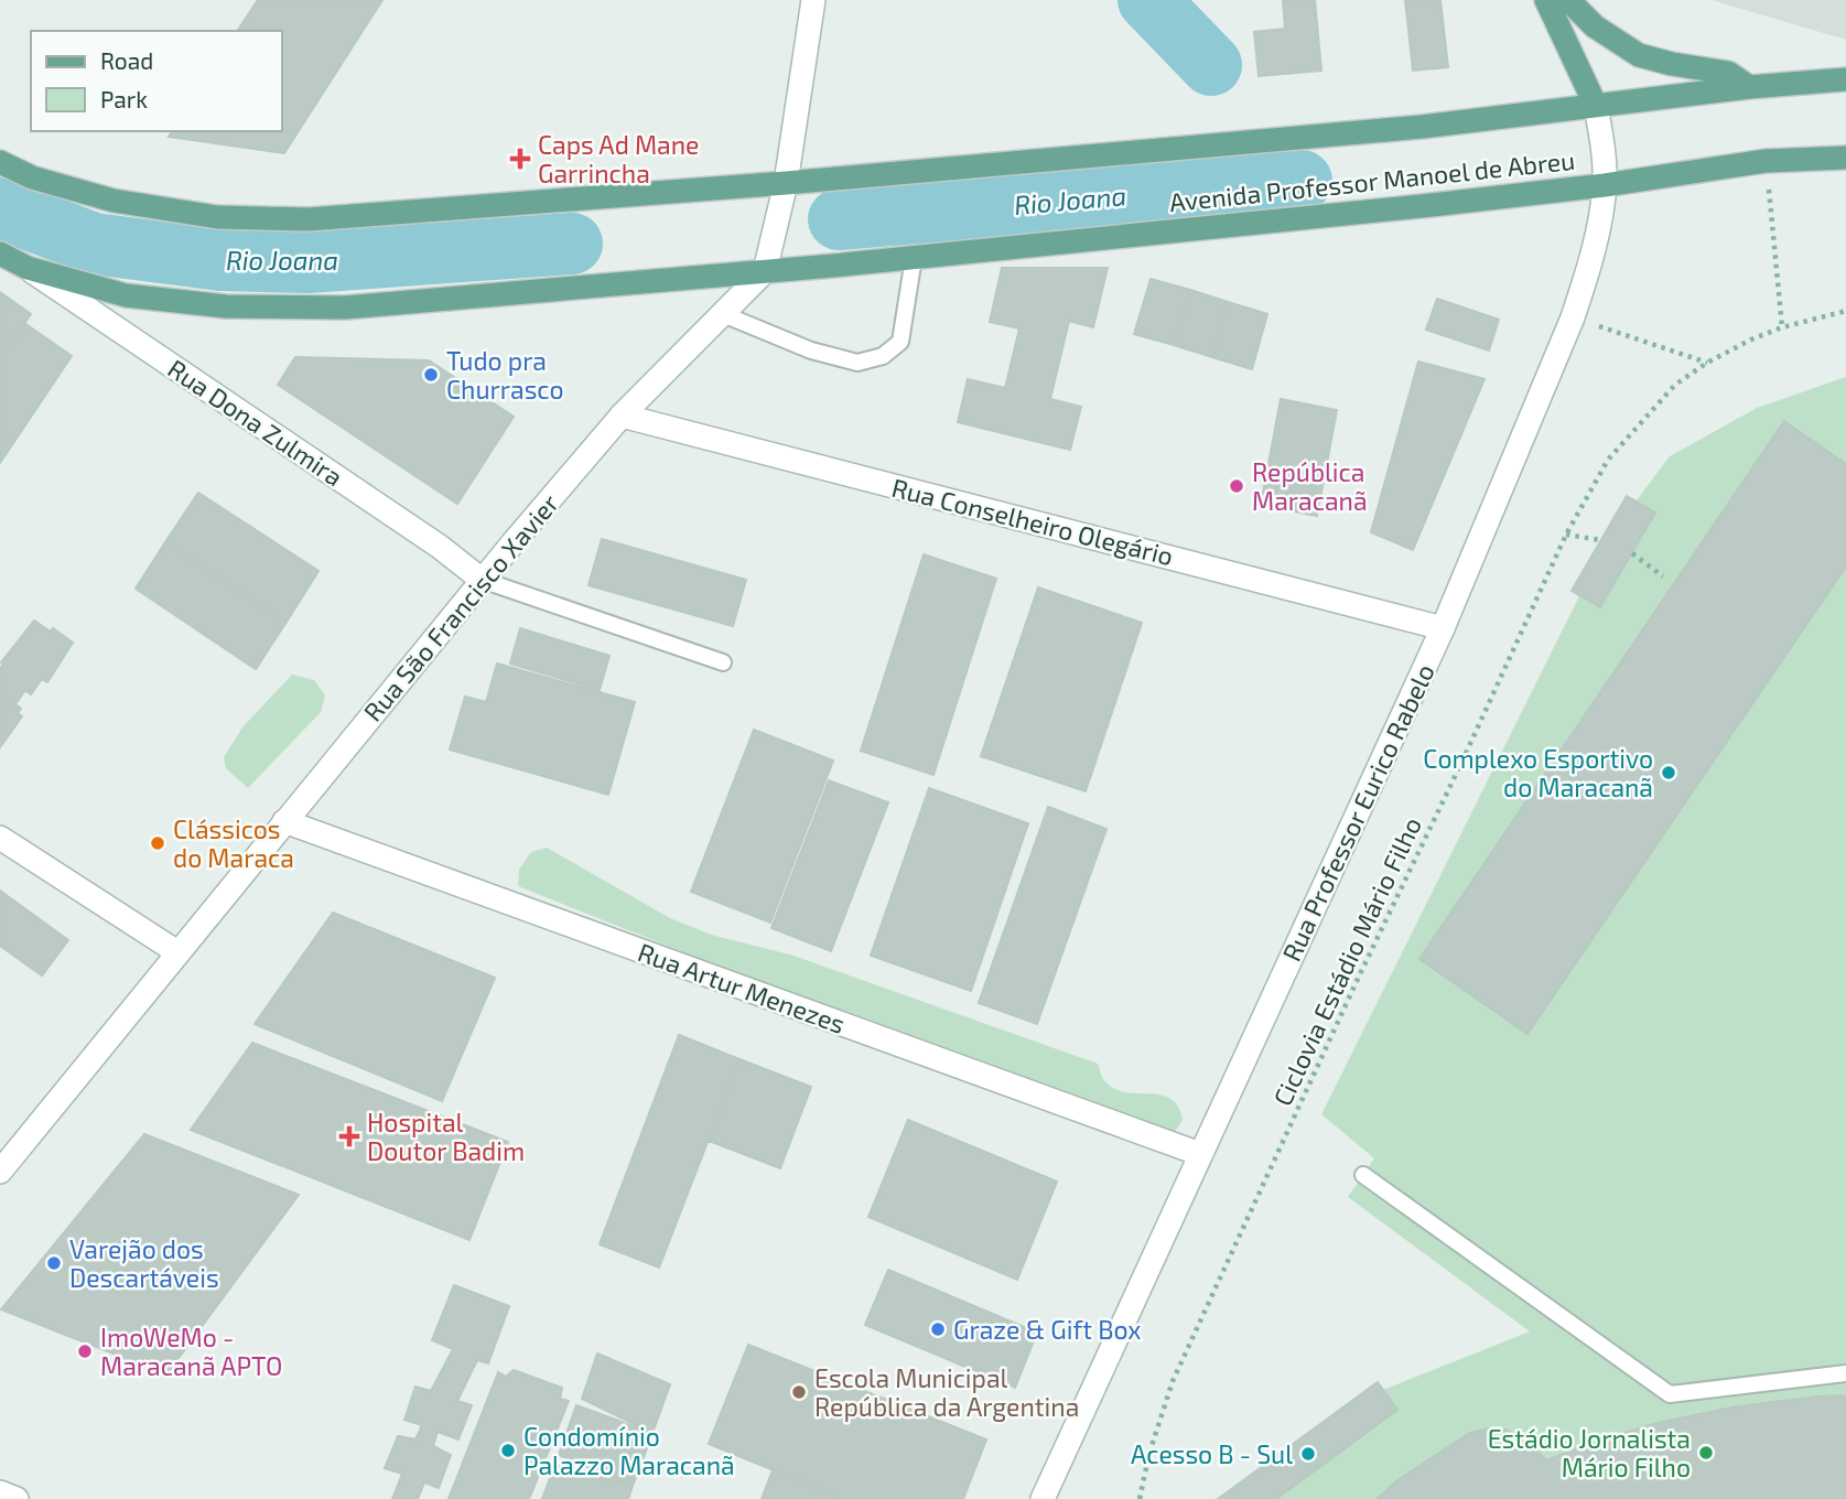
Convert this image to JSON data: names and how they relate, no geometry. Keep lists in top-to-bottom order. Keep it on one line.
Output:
{"streets":{"main road":["Avenida Professor Manoel de Abreu"],"street":["Rua Dona Zulmira","Rua Conselheiro Olegário","Rua São Francisco Xavier","Rua Professor Eurico Rabelo","Rua Artur Menezes"],"path":["Ciclovia Estádio Mário Filho"]},"crossings":[["Avenida Professor Manoel de Abreu","Rua Dona Zulmira"],["Avenida Professor Manoel de Abreu","Rua São Francisco Xavier"],["Avenida Professor Manoel de Abreu","Rua Professor Eurico Rabelo"],["Rua Dona Zulmira","Rua São Francisco Xavier"],["Rua Conselheiro Olegário","Rua São Francisco Xavier"],["Rua Conselheiro Olegário","Rua Professor Eurico Rabelo"],["Rua São Francisco Xavier","Rua Artur Menezes"],["Rua Professor Eurico Rabelo","Rua Artur Menezes"]],"water":["Rio Joana"],"places":{"health":["Caps Ad Mane Garrincha","Hospital Doutor Badim"],"other":["Tudo pra Churrasco","República Maracanã","Complexo Esportivo do Maracanã","Clássicos do Maraca","Varejão dos Descartáveis","Graze & Gift Box","ImoWeMo - Maracanã APTO","Escola Municipal República da Argentina","Condomínio Palazzo Maracanã","Estádio Jornalista Mário Filho","Acesso B - Sul"]},"legend":["Road","Park"]}
